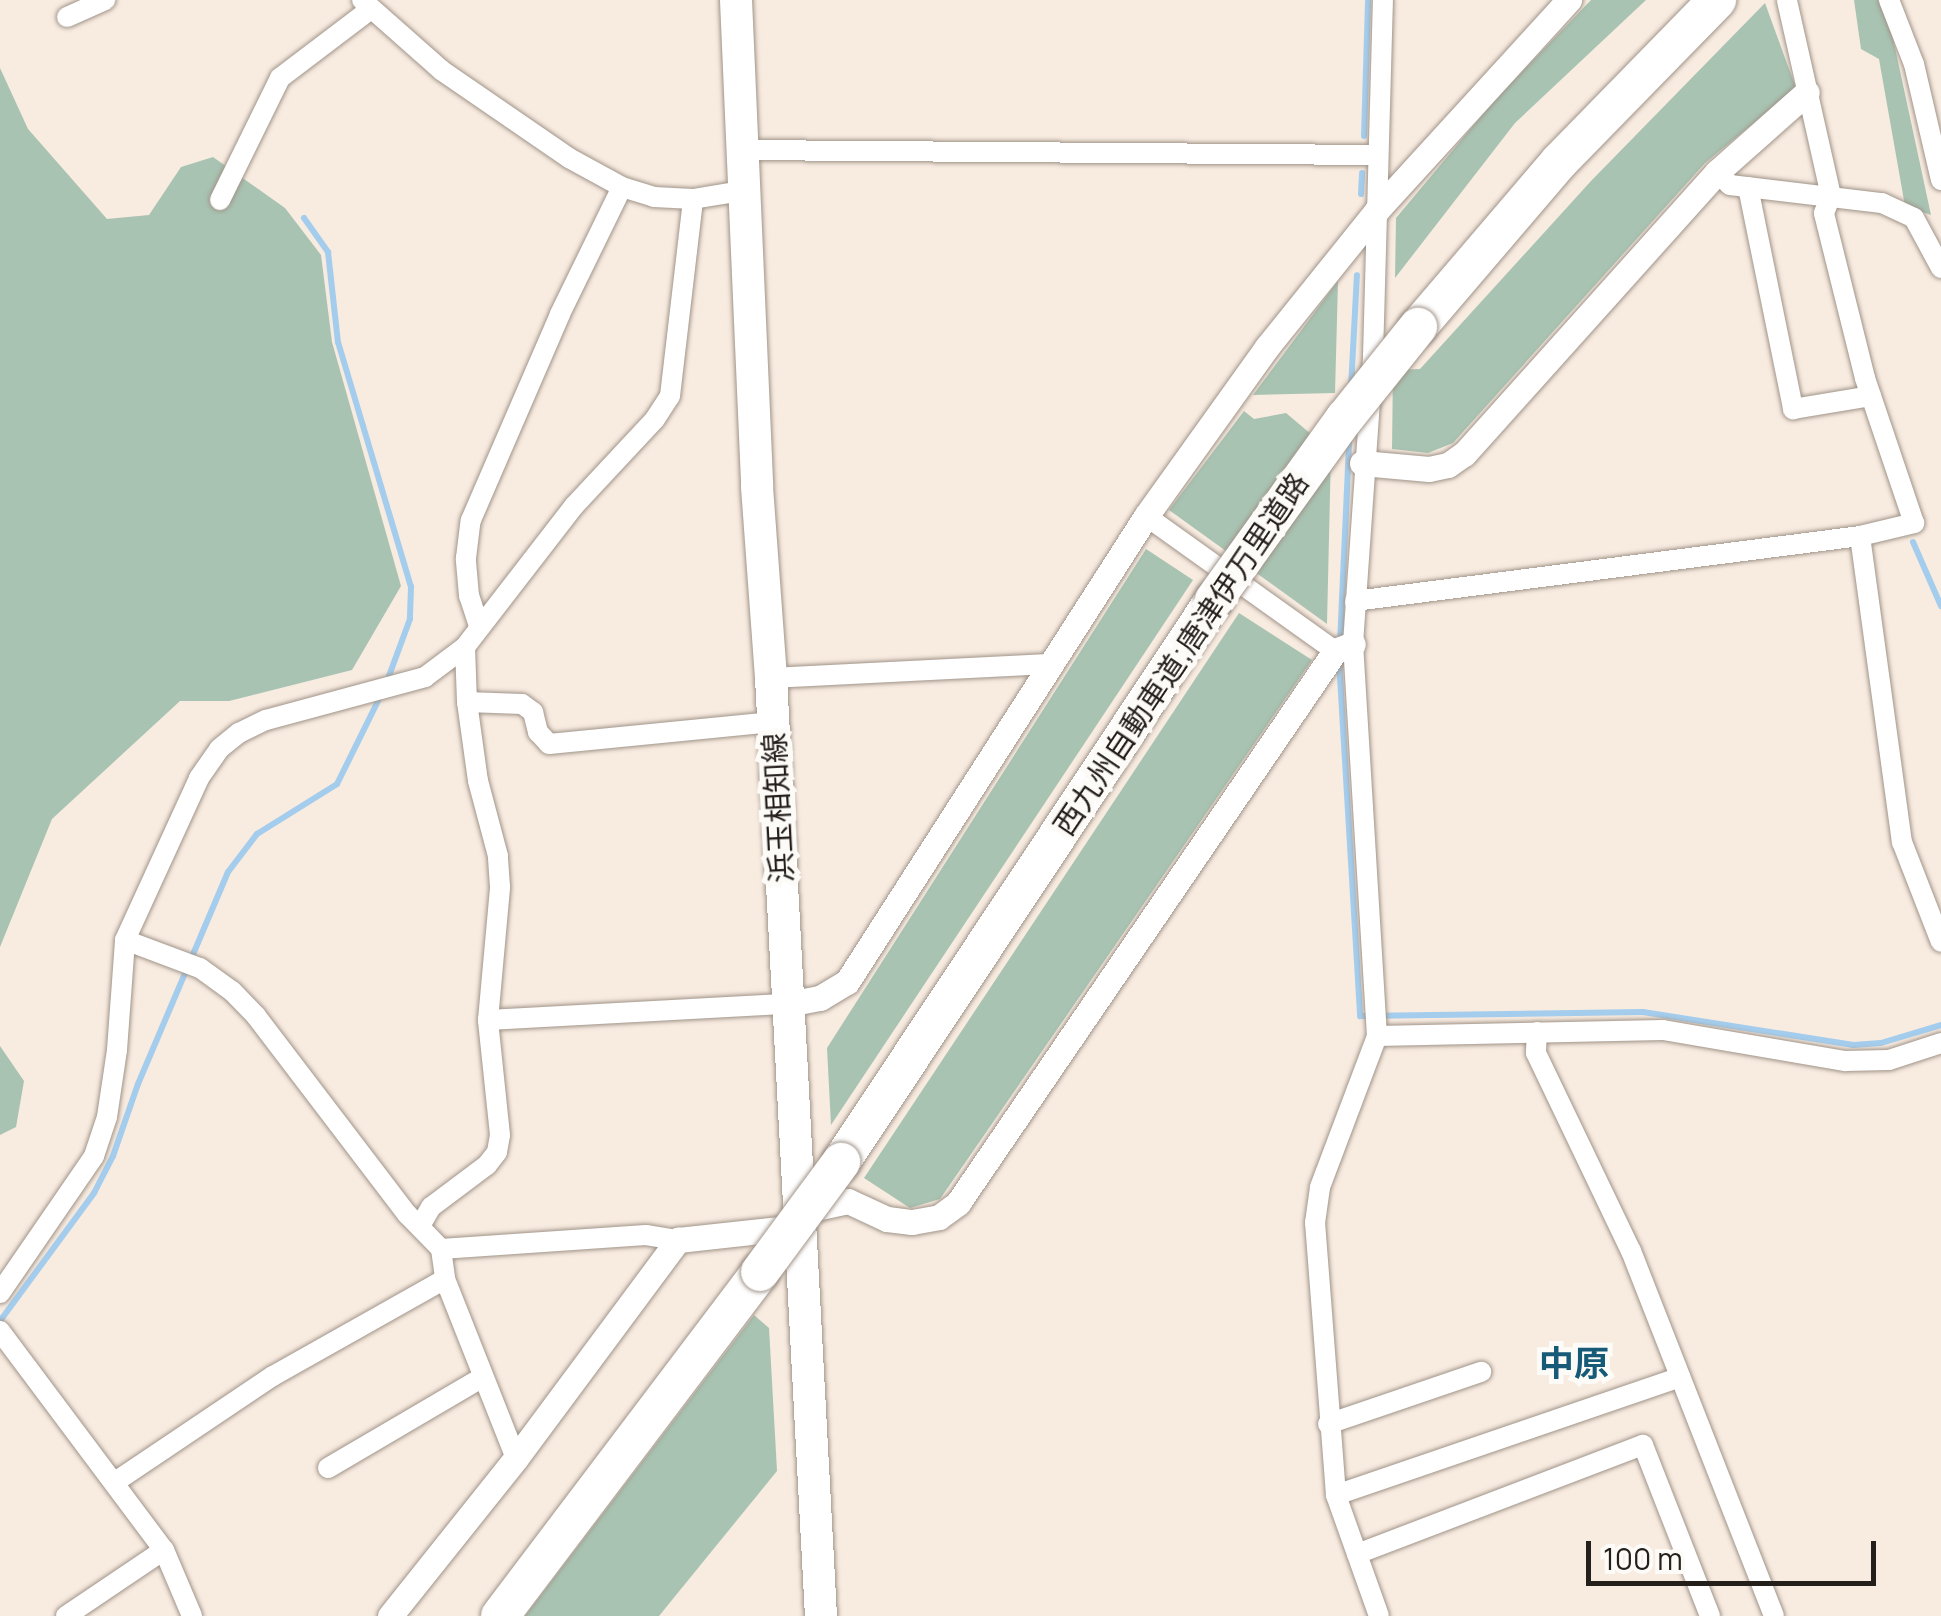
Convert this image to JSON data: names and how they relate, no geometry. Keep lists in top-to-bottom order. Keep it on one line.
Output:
{"streets":{"highway":["西九州自動車道;唐津伊万里道路"],"main road":["浜玉相知線"]},"districts":["中原"],"scale_bar":"100 m"}
